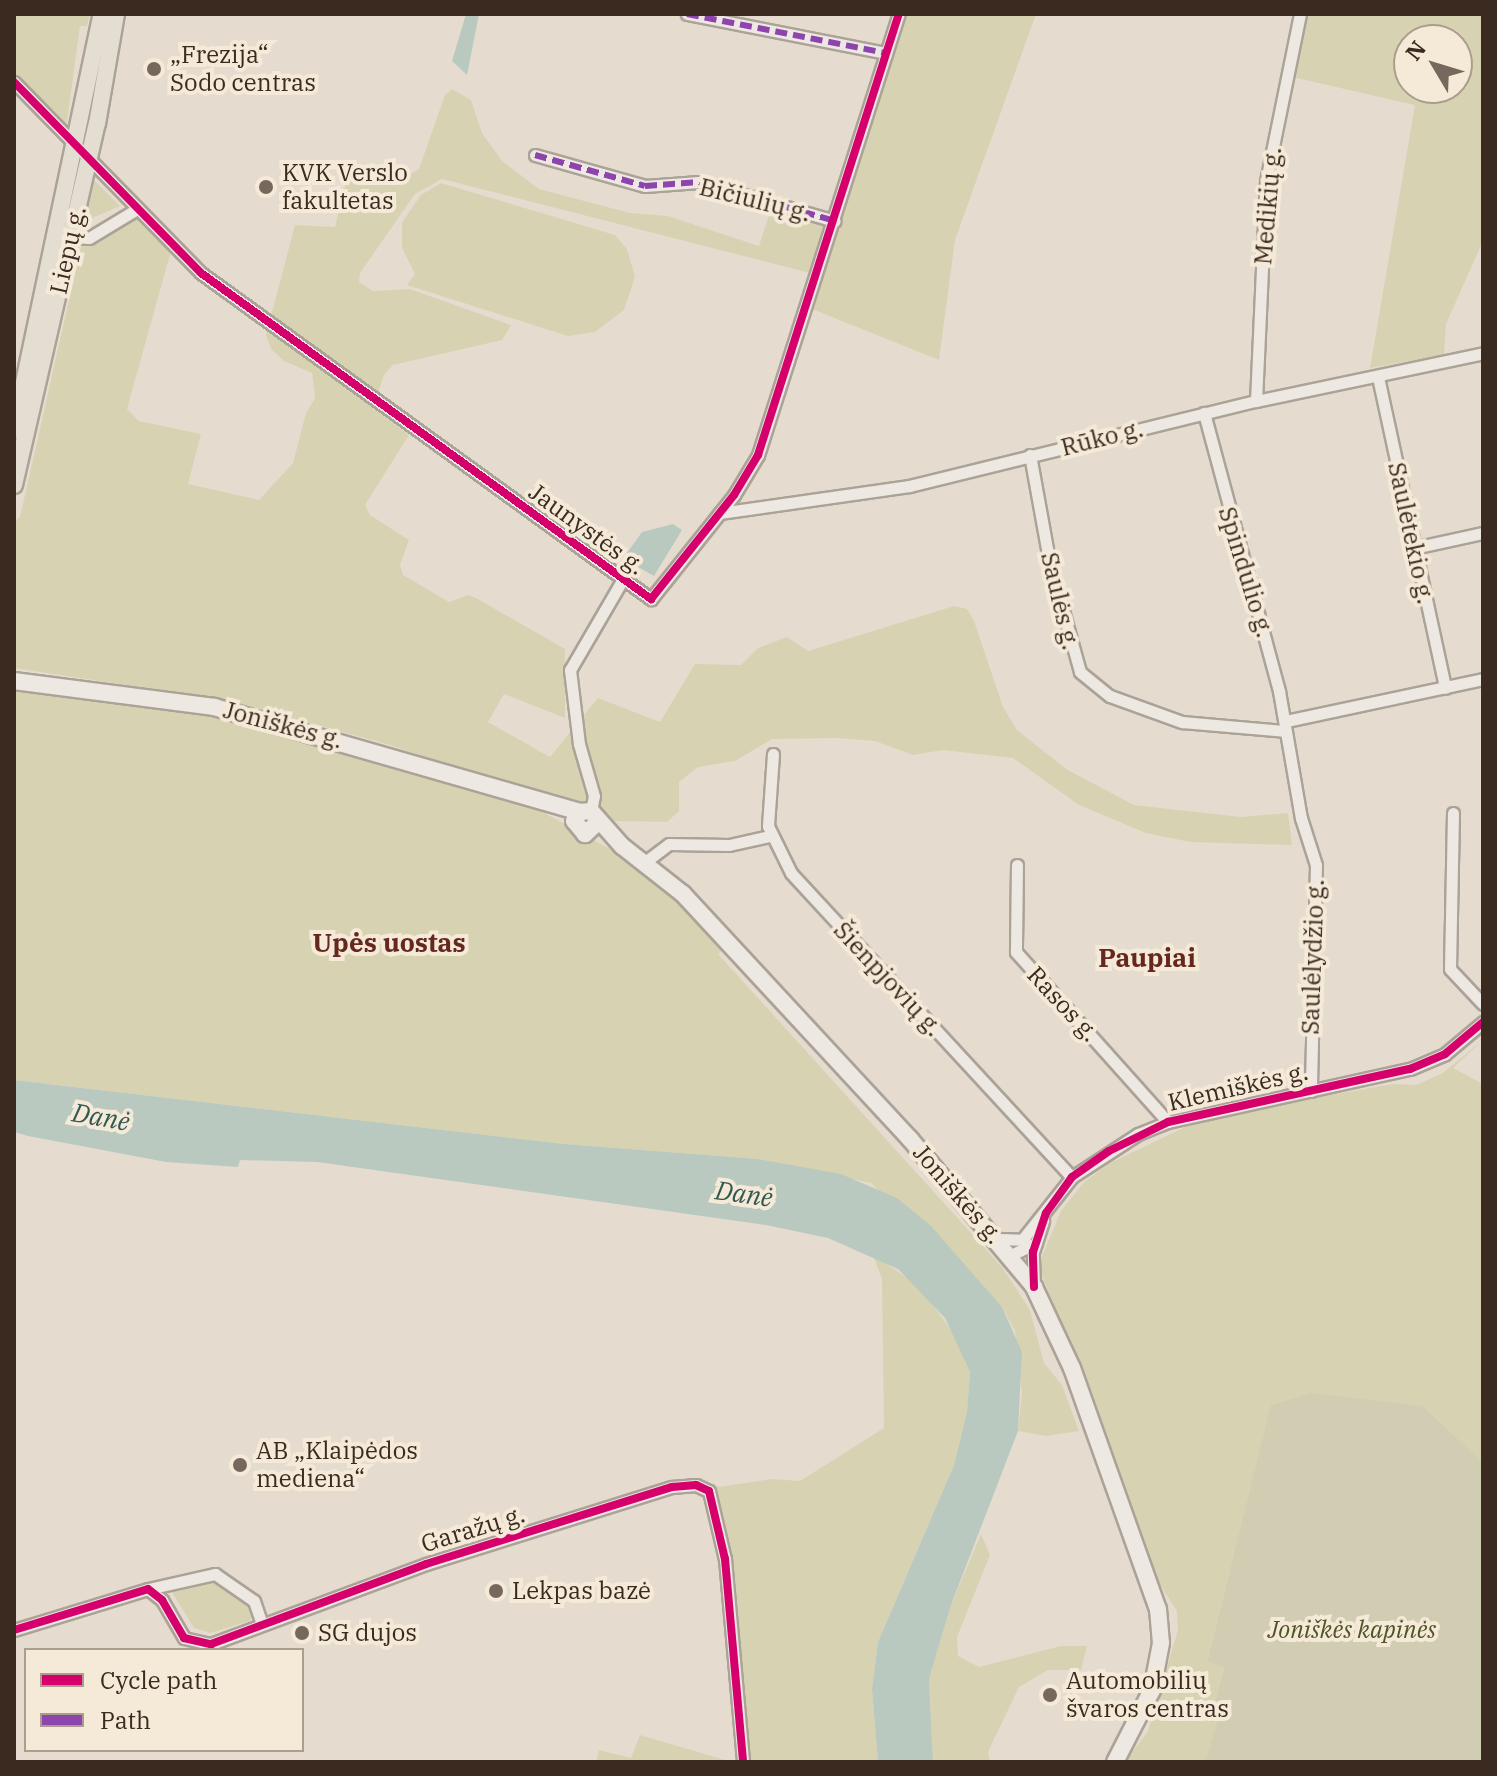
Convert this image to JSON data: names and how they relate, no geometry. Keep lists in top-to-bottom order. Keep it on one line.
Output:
{"streets":{"main road":["Liepų g.","Joniškės g."],"street":["Bičiulių g.","Medikių g.","Rūko g.","Jaunystės g.","Saulėtekio g.","Spindulio g.","Saulės g.","Saulėlydžio g.","Šienpjovių g.","Rasos g.","Klemiškės g.","Garažų g."]},"crossings":[["Bičiulių g.","Jaunystės g."],["Medikių g.","Rūko g."],["Liepų g.","Jaunystės g."],["Rūko g.","Jaunystės g."],["Rūko g.","Saulėtekio g."],["Rūko g.","Spindulio g."],["Rūko g.","Saulės g."],["Saulėtekio g.","Saulės g."],["Spindulio g.","Saulės g."],["Spindulio g.","Saulėlydžio g."],["Saulės g.","Saulėlydžio g."],["Joniškės g.","Klemiškės g."],["Saulėlydžio g.","Klemiškės g."],["Šienpjovių g.","Klemiškės g."],["Rasos g.","Klemiškės g."]],"districts":["Upės uostas","Paupiai"],"water":["Danė"],"parks":["Joniškės kapinės"],"places":["„Frezija“ Sodo centras","KVK Verslo fakultetas","AB „Klaipėdos mediena“","Lekpas bazė","SG dujos","Automobilių švaros centras"],"legend":["Cycle path","Path"],"north":"top left"}
